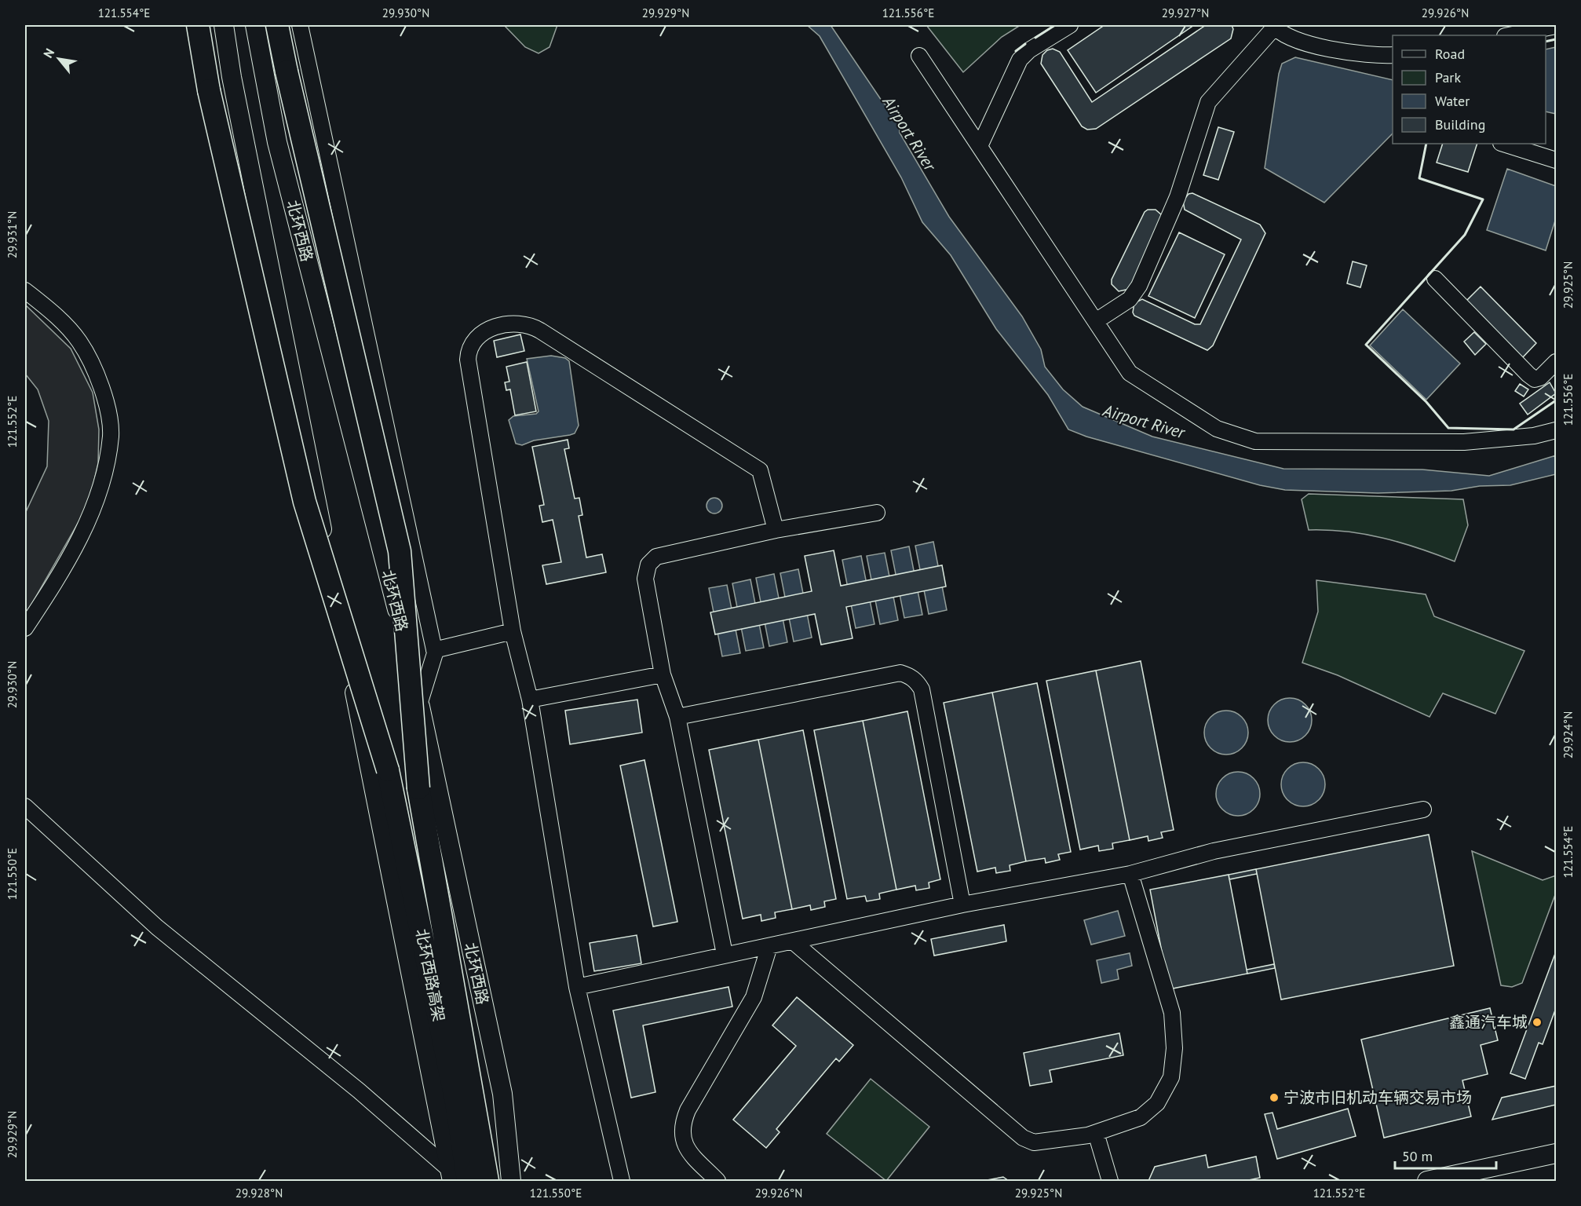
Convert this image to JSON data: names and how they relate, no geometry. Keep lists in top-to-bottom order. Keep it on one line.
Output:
{"streets":{"highway":["北环西路高架"],"main road":["北环西路"]},"water":["Airport River"],"places":["鑫通汽车城","宁波市旧机动车辆交易市场"],"legend":["Road","Park","Water","Building"],"scale_bar":"50 m","north":"top left","coordinates":["121.554°E","29.930°N","29.929°N","121.556°E","29.927°N","29.926°N","29.931°N","29.925°N","121.552°E","29.924°N","121.550°E","29.928°N"]}
